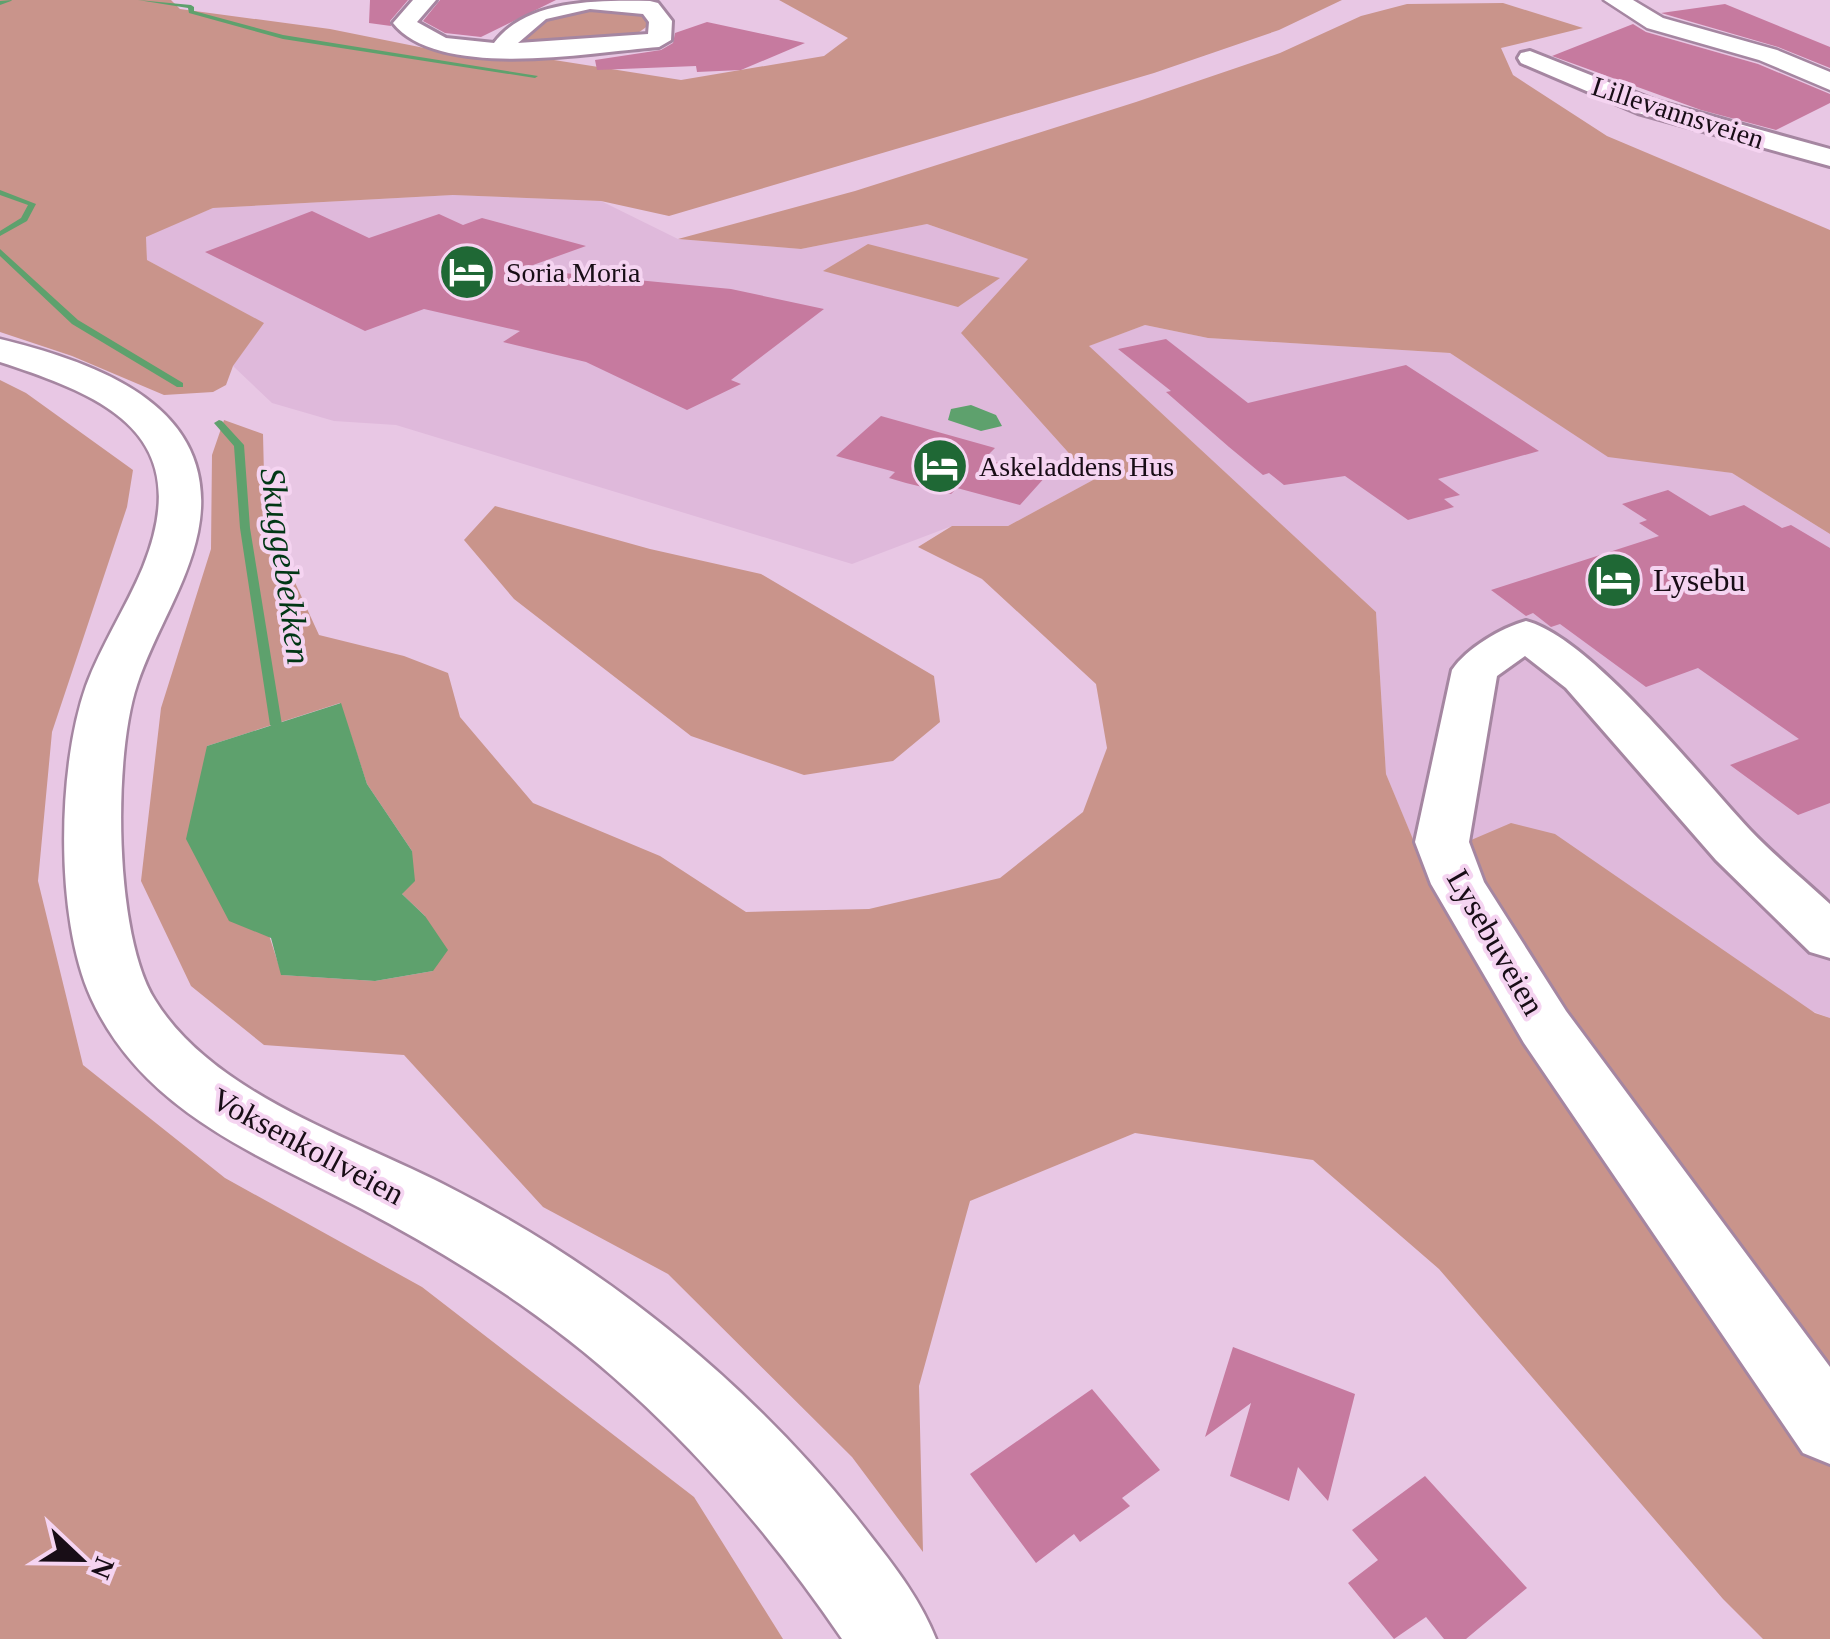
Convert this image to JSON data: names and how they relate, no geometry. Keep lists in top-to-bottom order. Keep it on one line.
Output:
{"streets":{"street":["Lillevannsveien","Lysebuveien","Voksenkollveien"]},"water":["Skuggebekken"],"places":{"hotel":["Soria Moria","Askeladdens Hus","Lysebu"]},"north":"right"}
